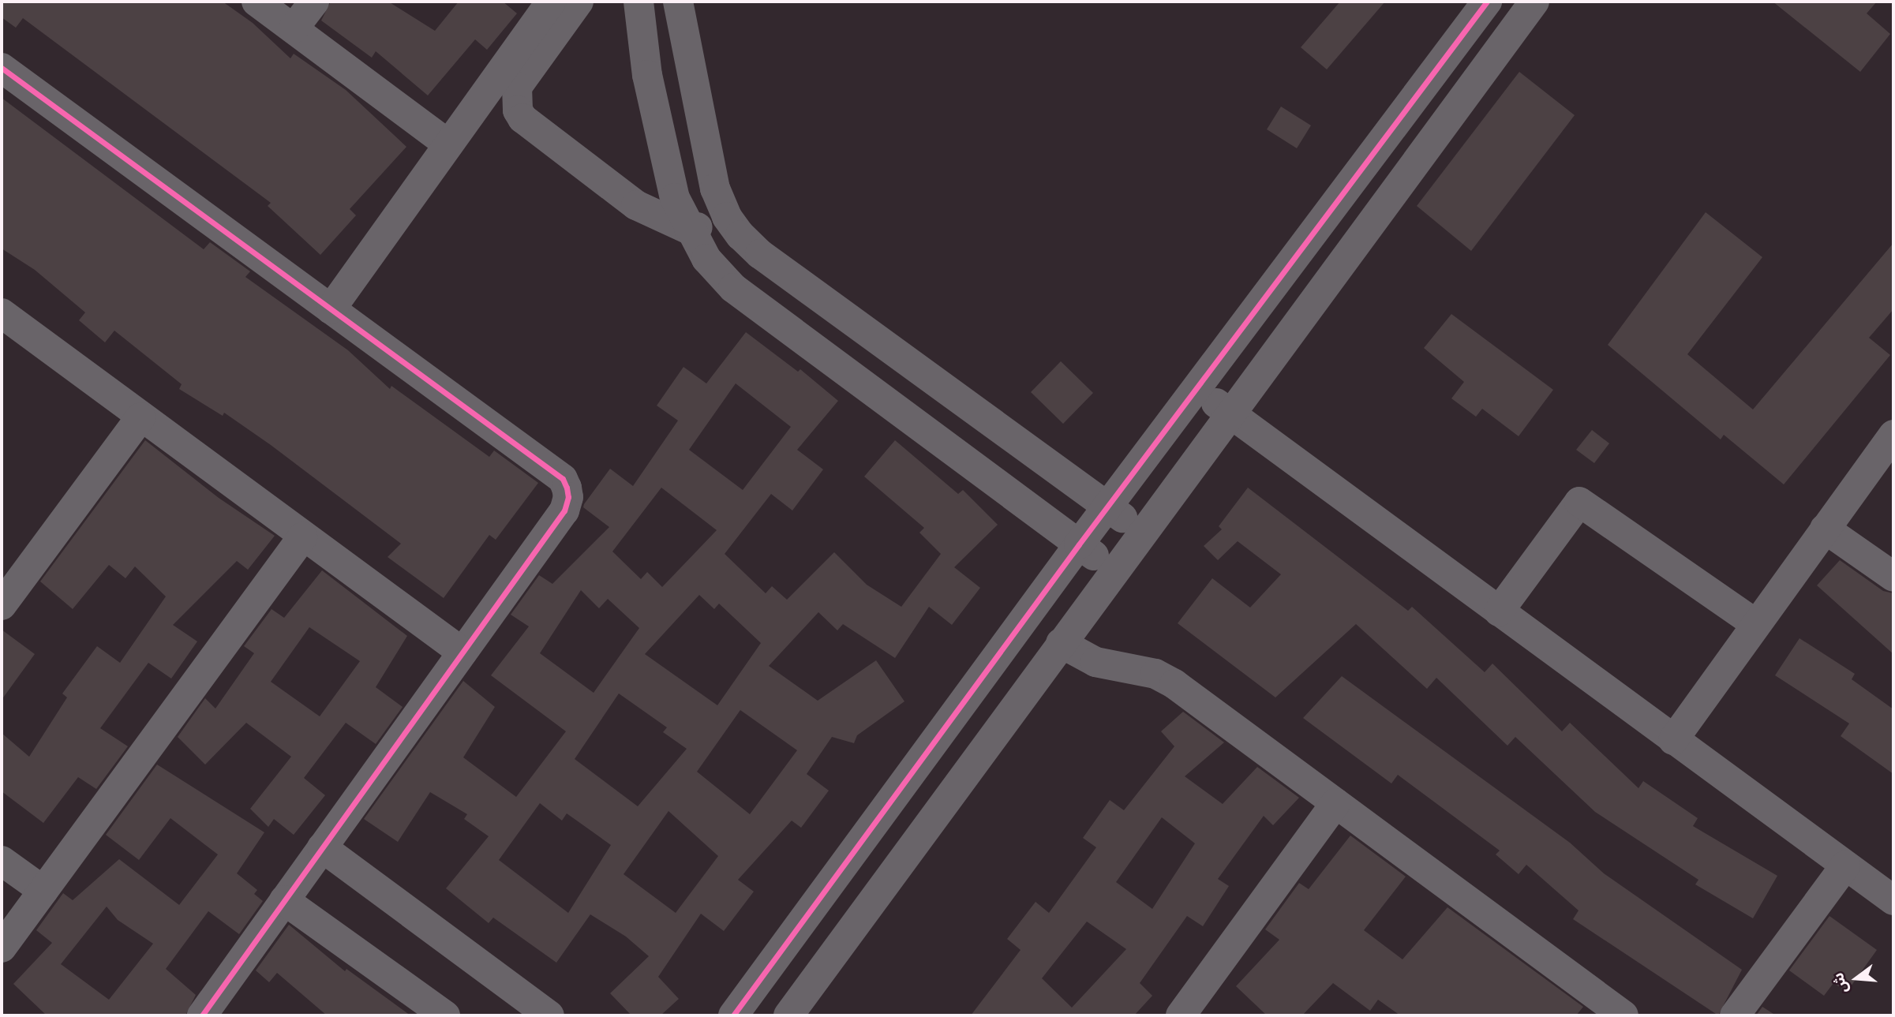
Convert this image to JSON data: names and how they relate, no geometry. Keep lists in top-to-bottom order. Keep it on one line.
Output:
{"north":"left"}
